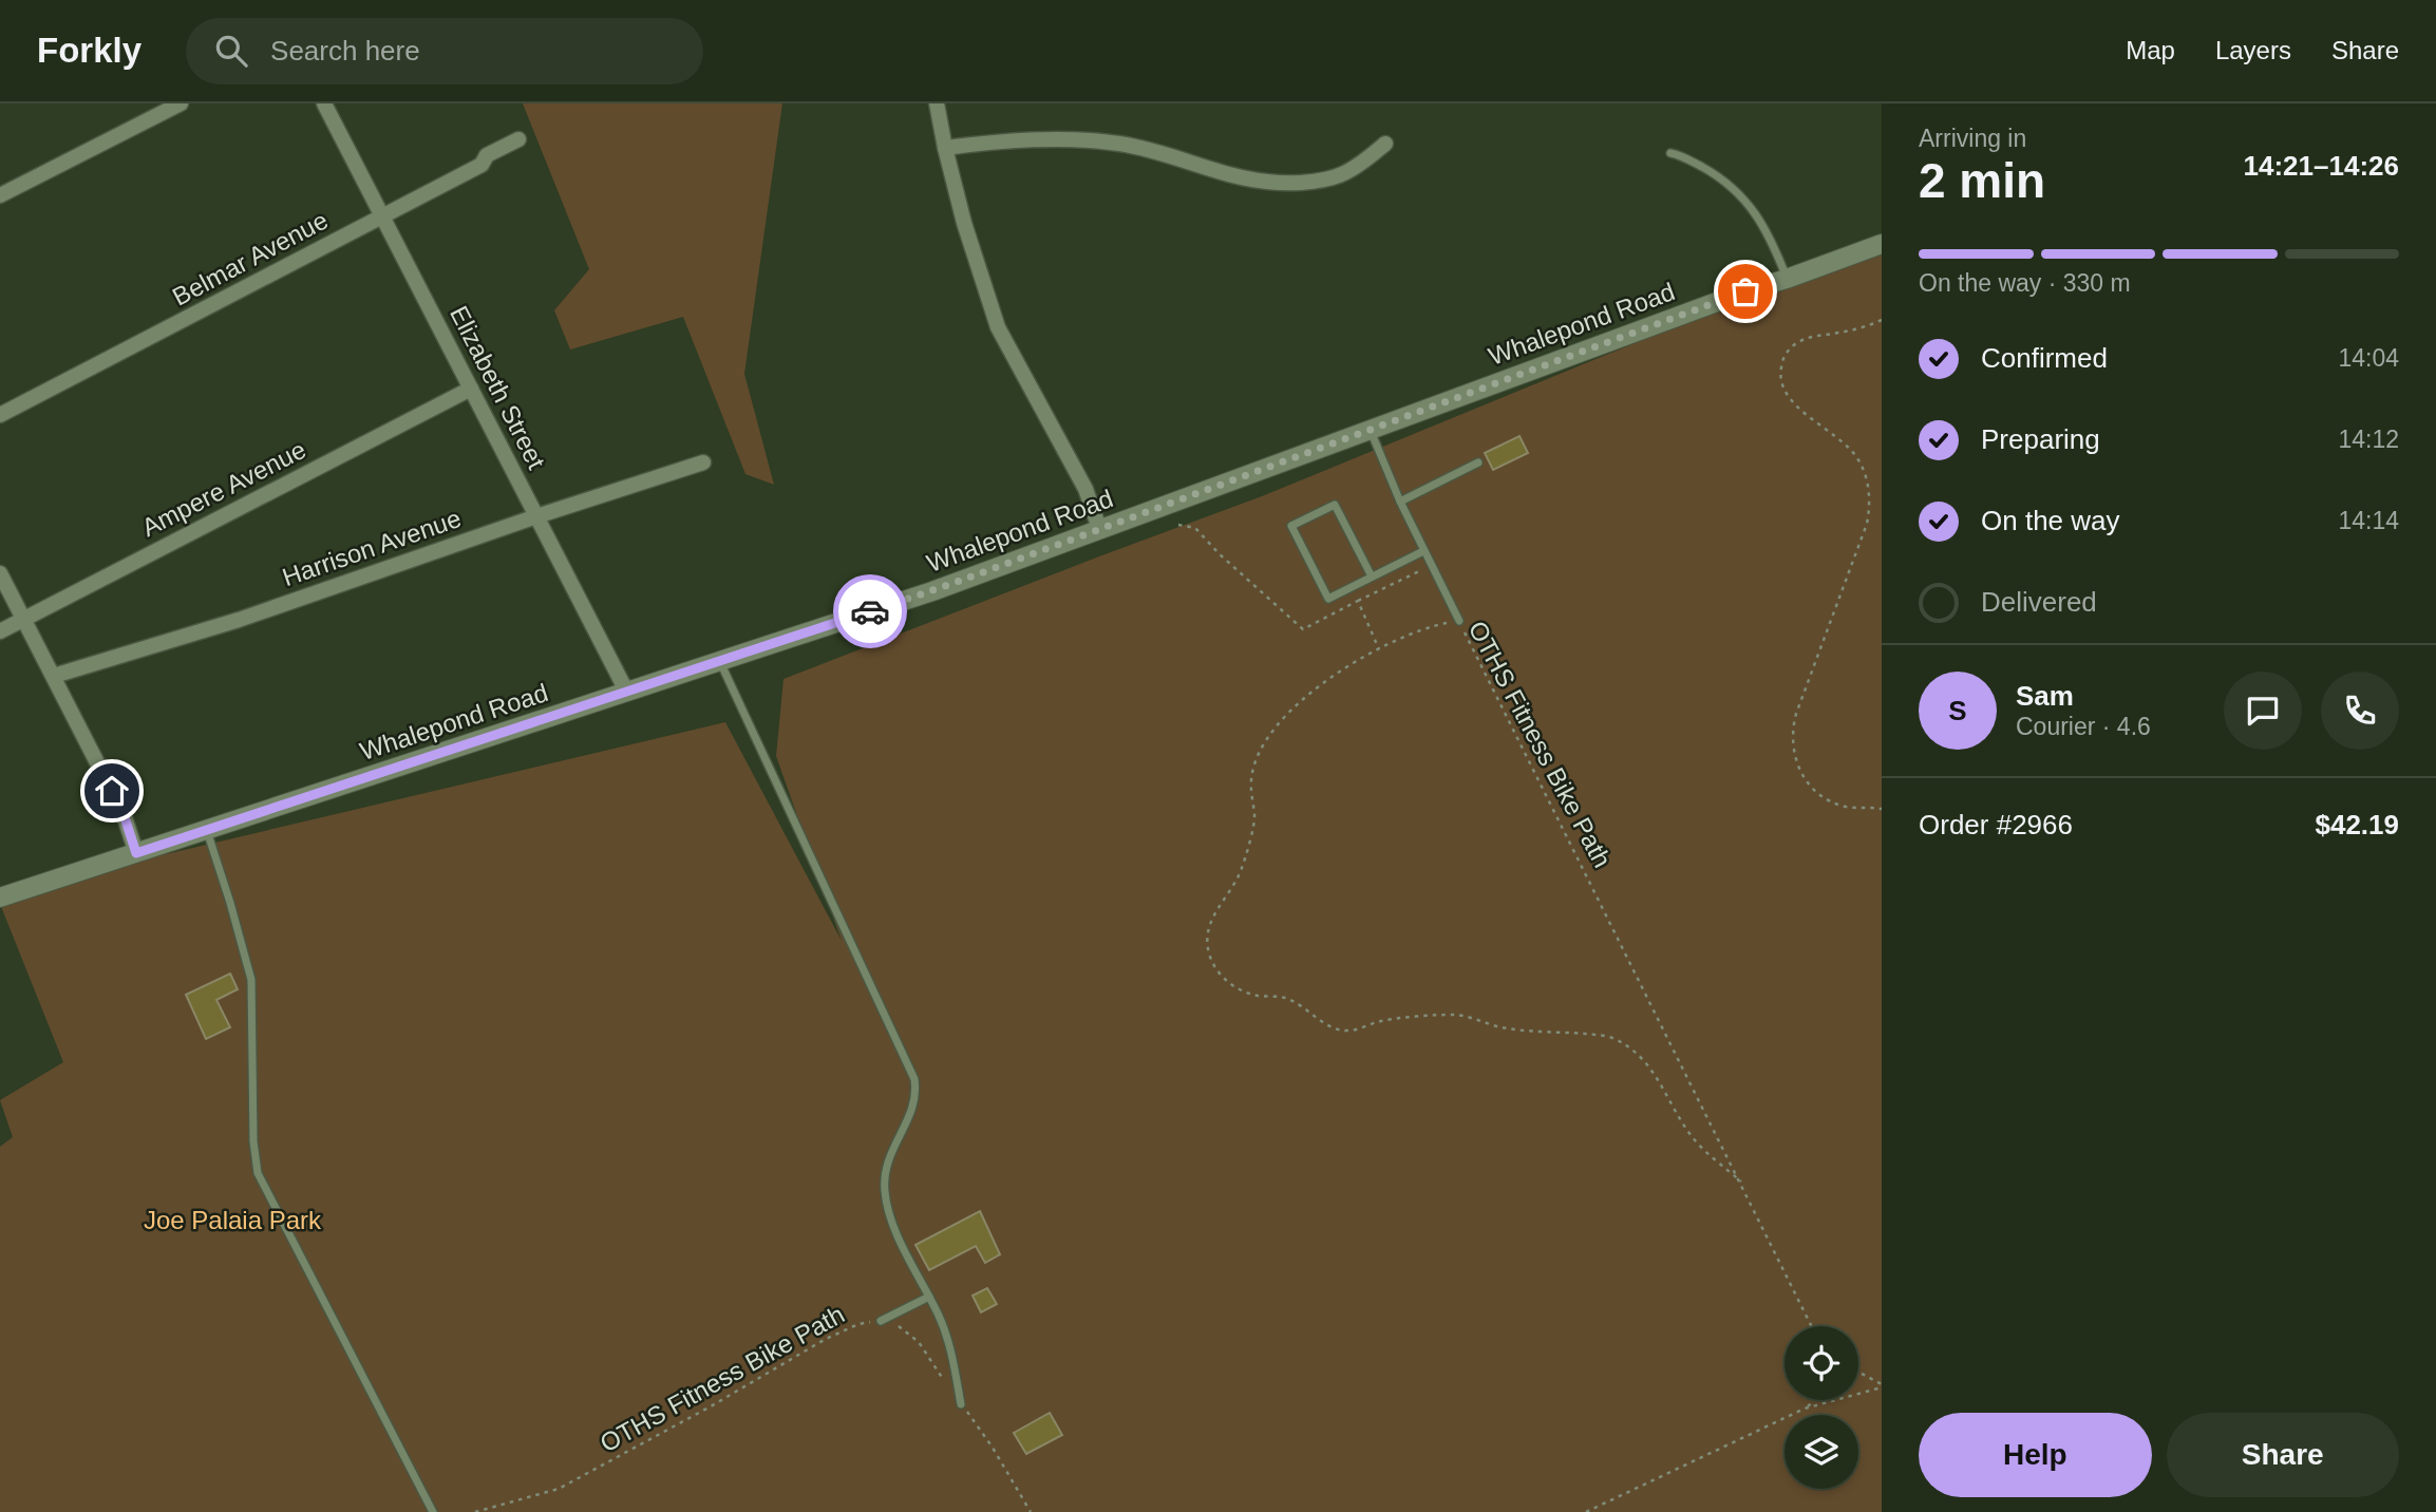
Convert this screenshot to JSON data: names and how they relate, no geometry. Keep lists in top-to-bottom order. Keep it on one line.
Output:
{"streets":{"street":["Belmar Avenue","Whalepond Road","Elizabeth Street","Ampere Avenue","Harrison Avenue"],"path":["OTHS Fitness Bike Path"]},"crossings":[["Belmar Avenue","Elizabeth Street"],["Whalepond Road","Elizabeth Street"],["Elizabeth Street","Ampere Avenue"],["Elizabeth Street","Harrison Avenue"]],"parks":["Joe Palaia Park"],"page":{"header":"Forkly","search":"Search here","nav":["Map","Layers","Share"],"heading":["2 min","Arriving in","14:21–14:26"],"panel":["Sam","Courier · 4.6","Order #2966","$42.19"],"bar":"On the way · 330 m","list":[["Confirmed","14:04"],["Preparing","14:12"],["On the way","14:14"],"Delivered"],"round":"S","buttons":["Help","Share"]}}
